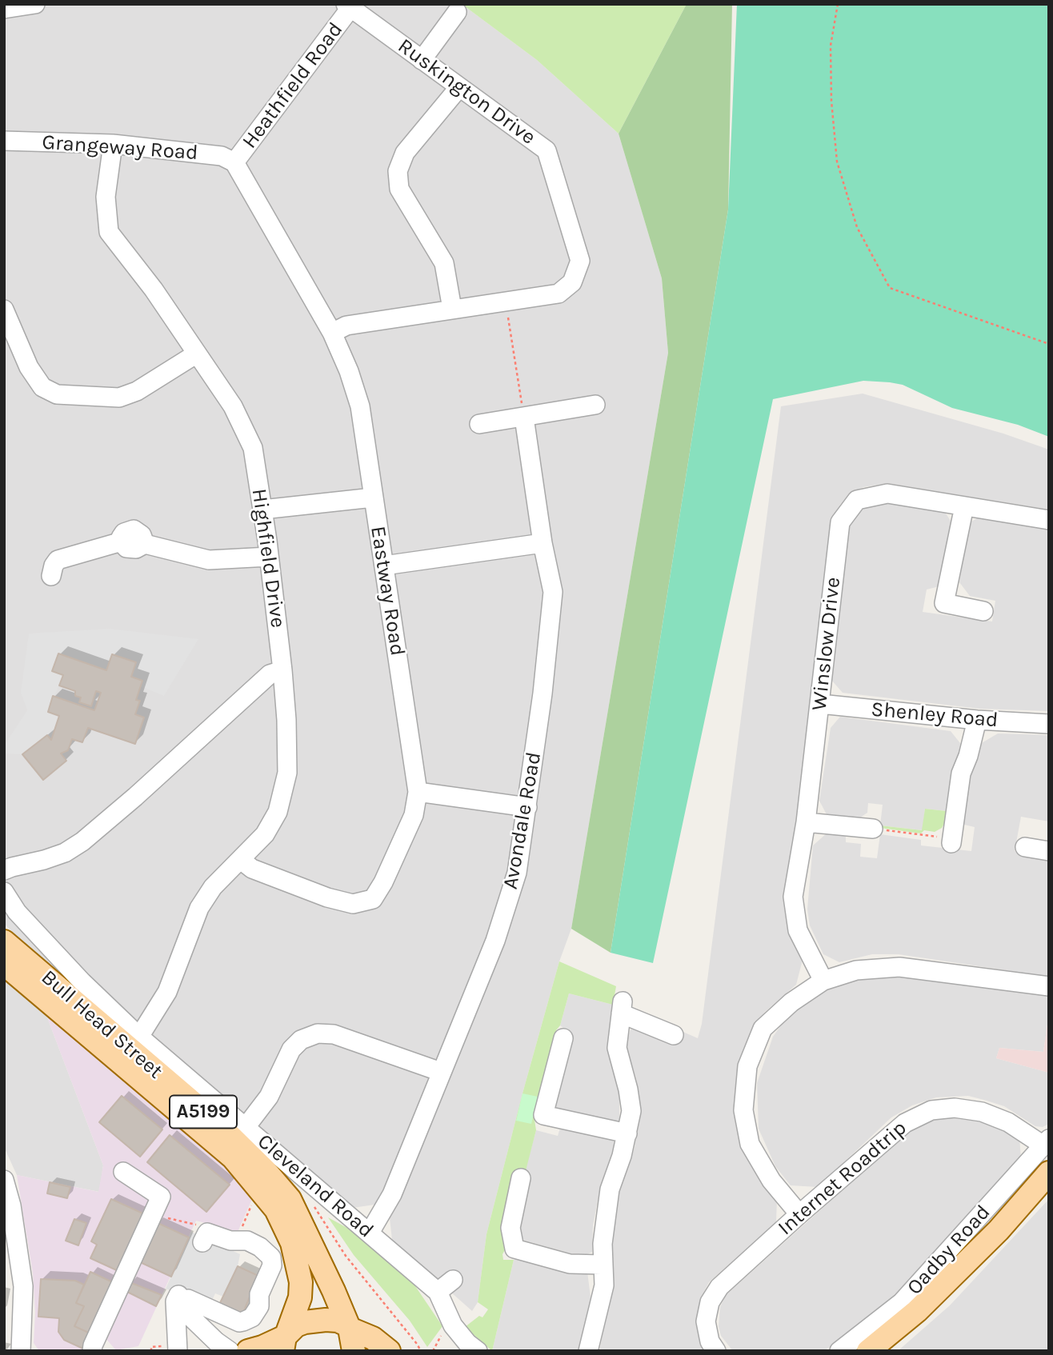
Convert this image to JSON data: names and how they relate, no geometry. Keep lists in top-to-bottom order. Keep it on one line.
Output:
{"streets":{"main road":["Bull Head Street","A5199","Oadby Road"],"street":["Heathfield Road","Ruskington Drive","Grangeway Road","Highfield Drive","Eastway Road","Winslow Drive","Shenley Road","Avondale Road","Internet Roadtrip","Cleveland Road"]},"crossings":[["Heathfield Road","Ruskington Drive"],["Heathfield Road","Grangeway Road"],["Heathfield Road","Eastway Road"],["Ruskington Drive","Eastway Road"],["Grangeway Road","Highfield Drive"],["Grangeway Road","Eastway Road"],["Highfield Drive","Eastway Road"],["Highfield Drive","Cleveland Road"],["Winslow Drive","Shenley Road"],["Avondale Road","Cleveland Road"],["Internet Roadtrip","Oadby Road"]]}
